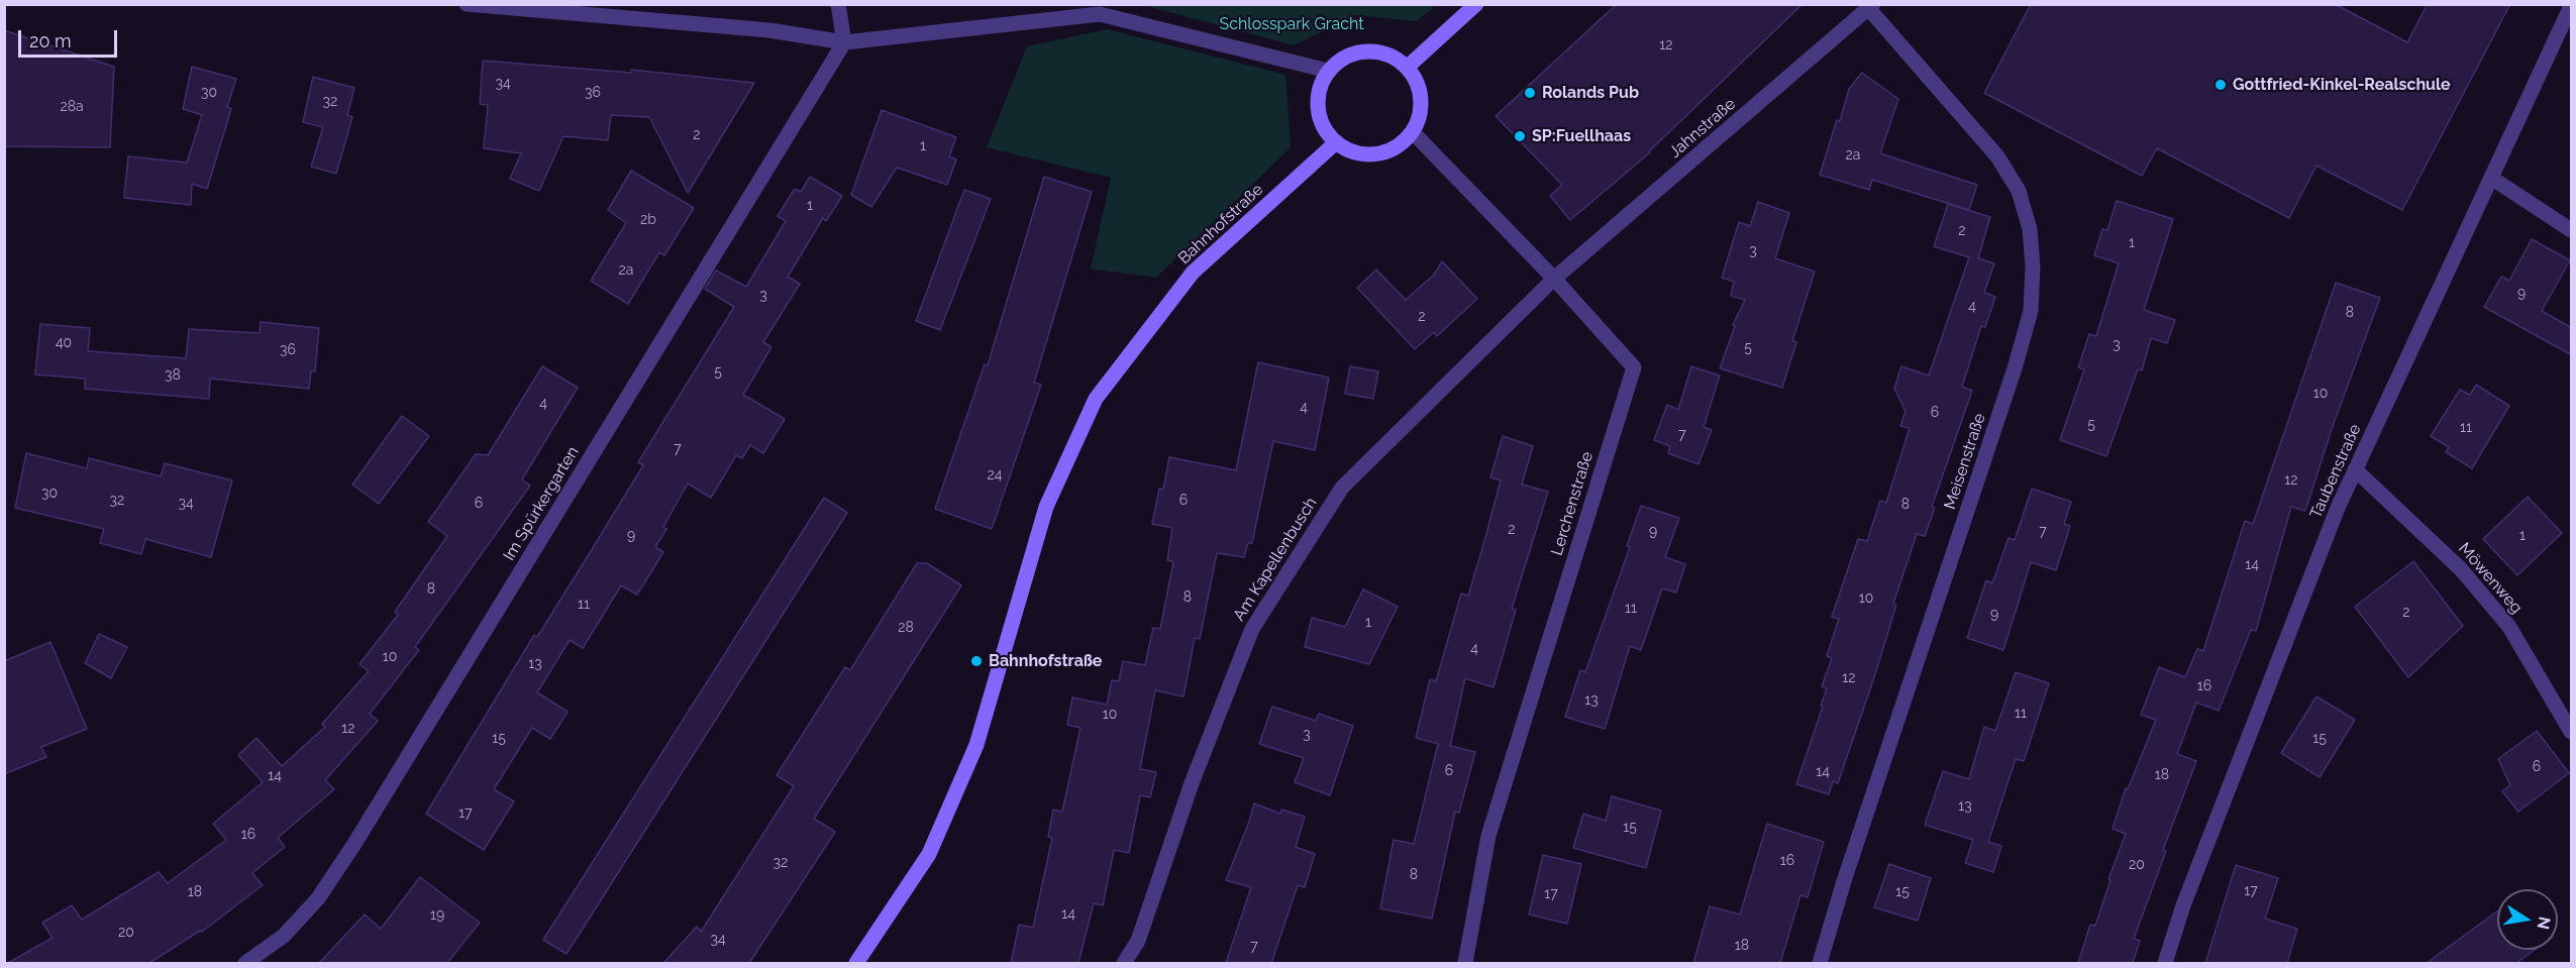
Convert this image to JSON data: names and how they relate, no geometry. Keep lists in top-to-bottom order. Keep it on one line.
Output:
{"streets":{"street":["Jahnstraße","Bahnhofstraße","Meisenstraße","Taubenstraße","Im Spürkergarten","Lerchenstraße","Am Kapellenbusch","Möwenweg"]},"crossings":[["Jahnstraße","Meisenstraße"],["Jahnstraße","Lerchenstraße"],["Jahnstraße","Am Kapellenbusch"],["Bahnhofstraße","Lerchenstraße"],["Taubenstraße","Möwenweg"],["Lerchenstraße","Am Kapellenbusch"]],"parks":["Schlosspark Gracht"],"places":["Gottfried-Kinkel-Realschule","Rolands Pub","SP:Fuellhaas","Bahnhofstraße"],"house_numbers":["12","34","30","36","32","28a","2","1","2a","1","2b","2","1","3","2a","9","3","4","8","2","40","3","5","36","5","38","10","4","4","6","5","11","7","7","24","12","30","32","6","34","6","8","2","9","7","9","1","14","8","8","10","11","11","2","9","1","28","4","10","13","12","16","13","11","10","12","3","15","15","6","6","14","18","14","13","17","15","16","16","32","20","8","17","18","15","17","14","19","20","34","18","7"],"scale_bar":"20 m","north":"right"}
